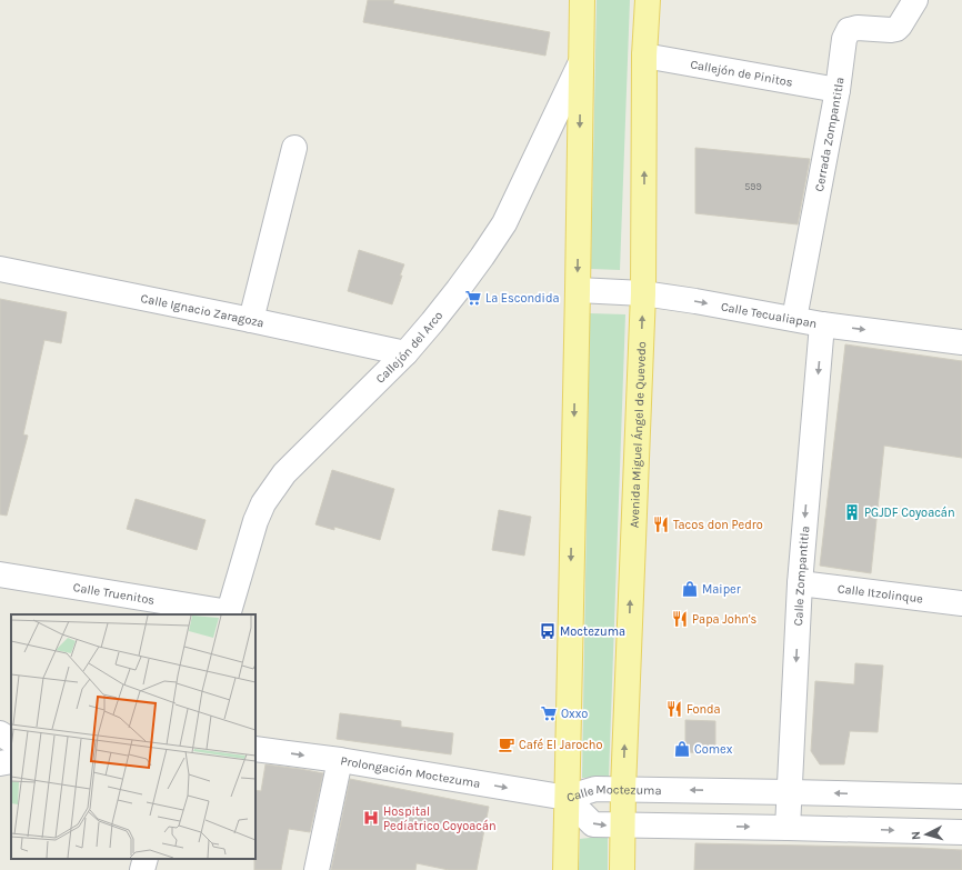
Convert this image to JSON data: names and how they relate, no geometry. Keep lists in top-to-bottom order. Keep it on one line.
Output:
{"streets":{"main road":["Avenida Miguel Ángel de Quevedo"],"street":["Callejón de Pinitos","Cerrada Zompantitla","Calle Ignacio Zaragoza","Calle Tecualiapan","Callejón del Arco","Calle Zompantitla","Calle Truenitos","Calle Itzolinque","Prolongación Moctezuma","Calle Moctezuma"]},"crossings":[["Callejón de Pinitos","Cerrada Zompantitla"],["Callejón de Pinitos","Avenida Miguel Ángel de Quevedo"],["Cerrada Zompantitla","Calle Tecualiapan"],["Calle Ignacio Zaragoza","Callejón del Arco"],["Calle Tecualiapan","Avenida Miguel Ángel de Quevedo"],["Calle Tecualiapan","Calle Zompantitla"],["Callejón del Arco","Calle Truenitos"],["Avenida Miguel Ángel de Quevedo","Calle Moctezuma"],["Calle Zompantitla","Calle Itzolinque"],["Calle Zompantitla","Calle Moctezuma"],["Prolongación Moctezuma","Calle Moctezuma"]],"one_way":["Calle Tecualiapan","Calle Zompantitla","Prolongación Moctezuma"],"places":{"supermarket":["La Escondida","Oxxo"],"building":["PGJDF Coyoacán"],"restaurant":["Tacos don Pedro","Papa John's","Fonda"],"shop":["Maiper","Comex"],"bus stop":["Moctezuma"],"cafe":["Café El Jarocho"],"hospital":["Hospital Pedíatrico Coyoacán"]},"house_numbers":["599"],"north":"left"}
